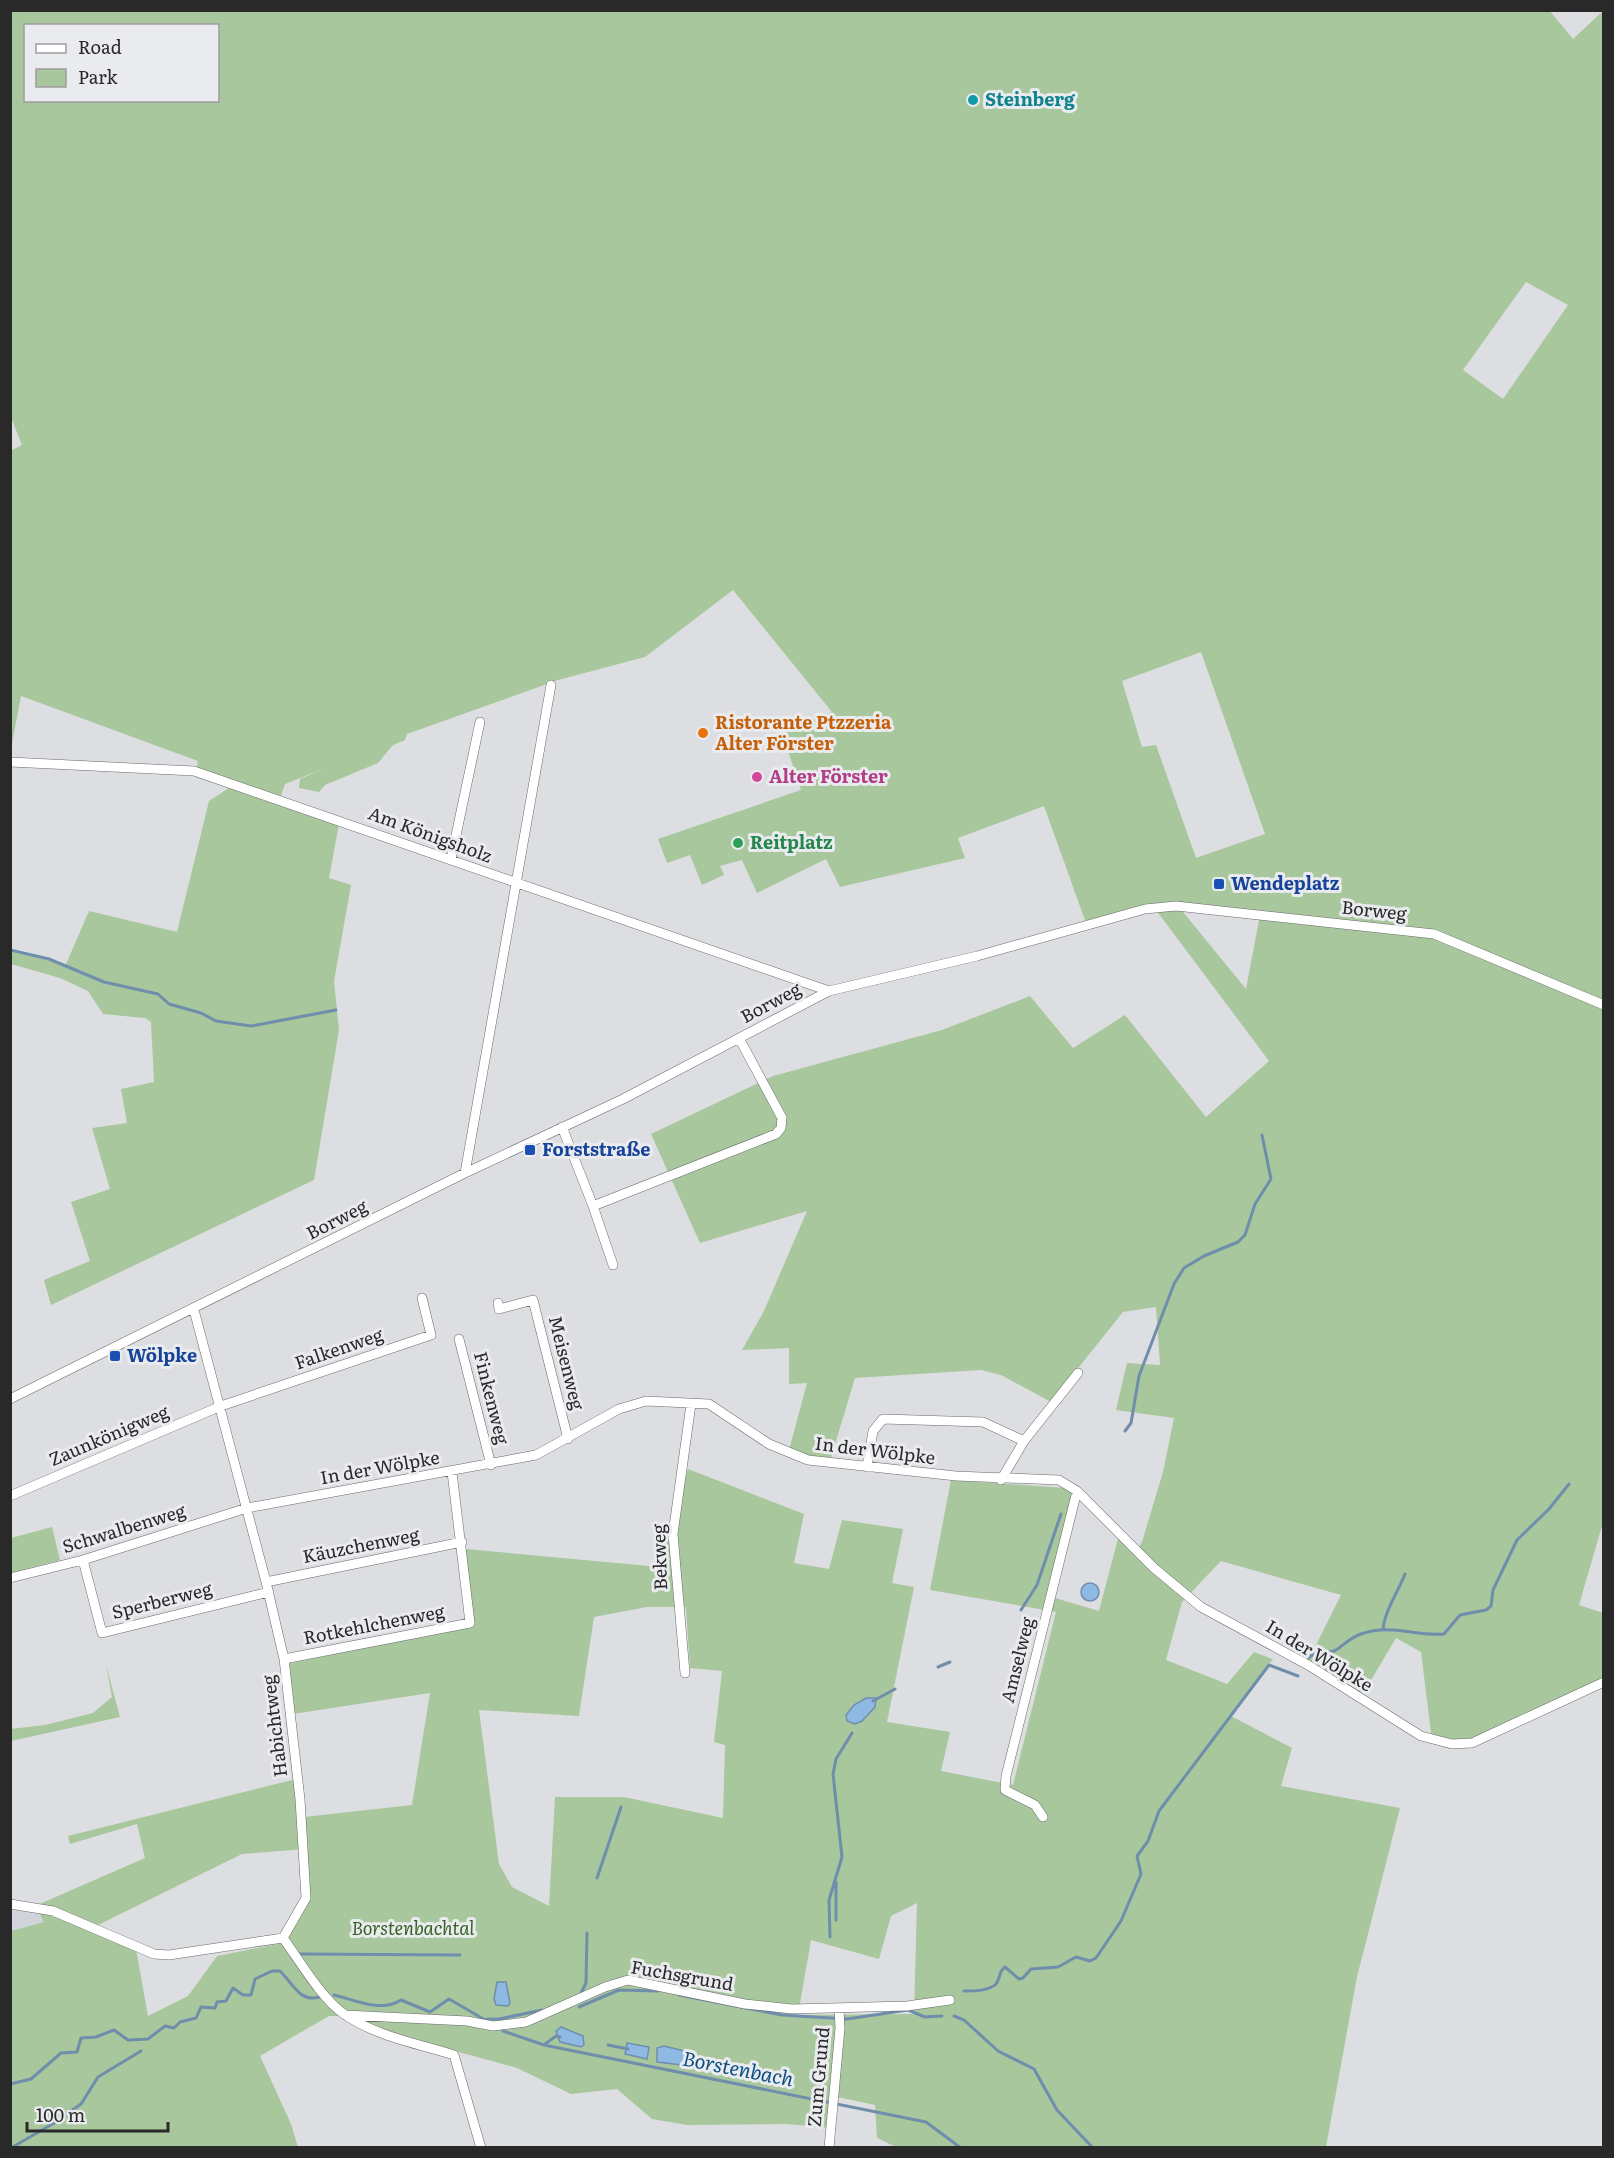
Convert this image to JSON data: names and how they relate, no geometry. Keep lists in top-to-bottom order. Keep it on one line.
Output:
{"streets":{"street":["Am Königsholz","Borweg","Falkenweg","Meisenweg","Finkenweg","Zaunkönigweg","In der Wölpke","Schwalbenweg","Käuzchenweg","Bekweg","Sperberweg","Rotkehlchenweg","Amselweg","Habichtweg","Fuchsgrund","Zum Grund"]},"crossings":[["Am Königsholz","Borweg"],["Falkenweg","Zaunkönigweg"],["Meisenweg","In der Wölpke"],["Finkenweg","In der Wölpke"],["In der Wölpke","Schwalbenweg"],["In der Wölpke","Bekweg"],["In der Wölpke","Amselweg"],["In der Wölpke","Habichtweg"],["Schwalbenweg","Sperberweg"],["Schwalbenweg","Habichtweg"],["Käuzchenweg","Sperberweg"],["Käuzchenweg","Rotkehlchenweg"],["Käuzchenweg","Habichtweg"],["Sperberweg","Habichtweg"],["Rotkehlchenweg","Habichtweg"],["Fuchsgrund","Zum Grund"]],"water":["Borstenbach"],"parks":["Borstenbachtal"],"places":{"other":["Steinberg","Ristorante Ptzzeria Alter Förster","Alter Förster","Reitplatz"],"transit":["Wendeplatz","Forststraße","Wölpke"]},"legend":["Road","Park"],"scale_bar":"100 m"}
